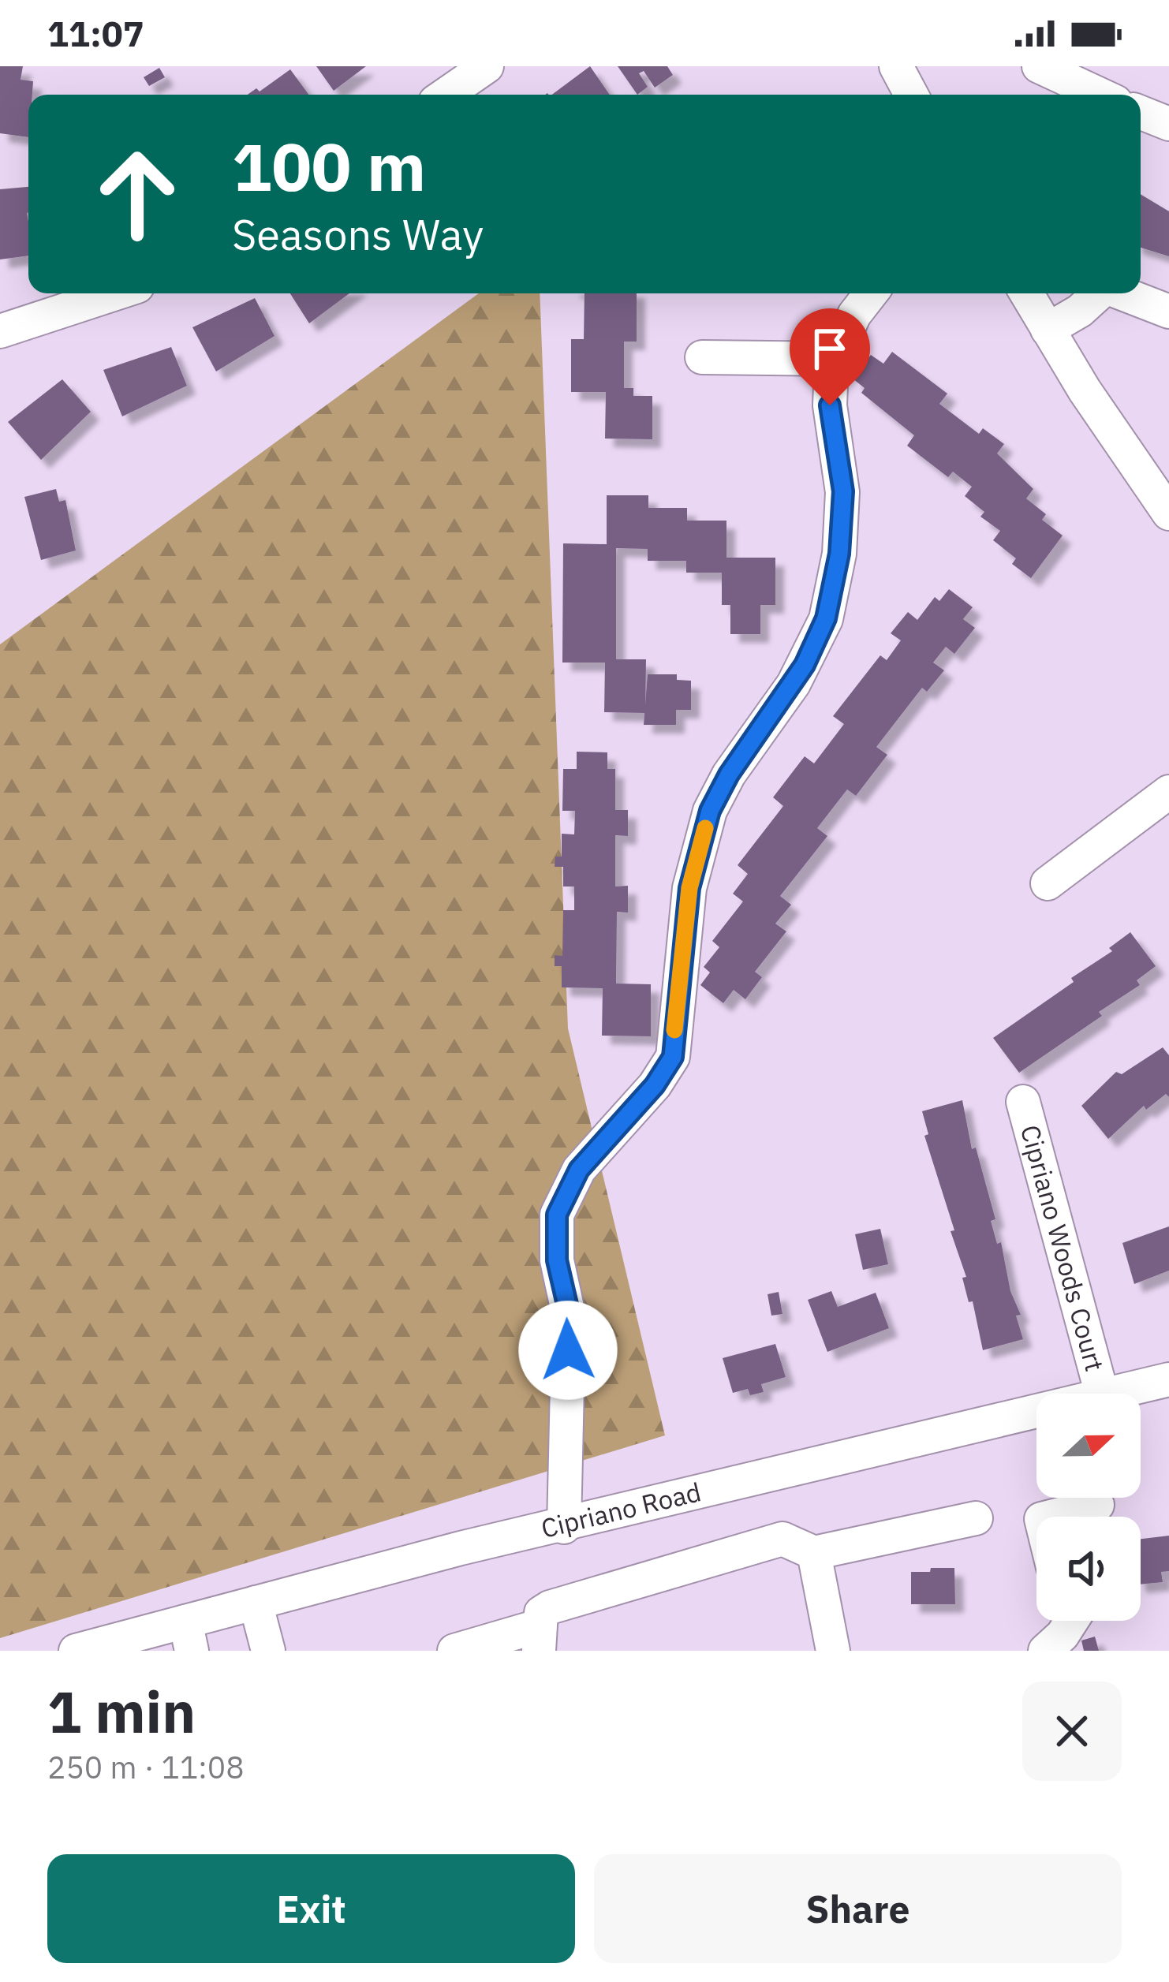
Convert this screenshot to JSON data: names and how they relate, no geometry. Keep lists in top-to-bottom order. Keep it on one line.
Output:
{"streets":{"street":["Cipriano Woods Court","Cipriano Road"]},"north":"right","page":{"status":"11:07","turn":["100 m","Seasons Way"],"heading":["1 min","250 m · 11:08"],"buttons":["Exit","Share"]}}
